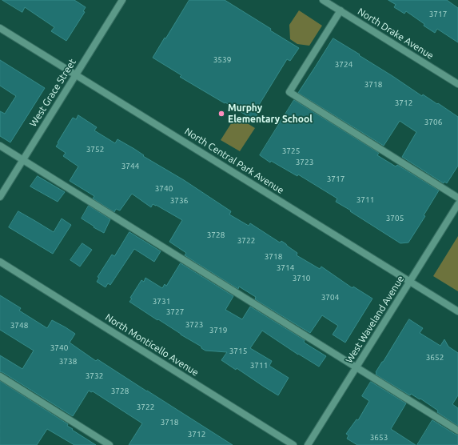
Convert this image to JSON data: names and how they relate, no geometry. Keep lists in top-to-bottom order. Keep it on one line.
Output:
{"streets":{"street":["North Drake Avenue","West Grace Street","North Central Park Avenue","West Waveland Avenue","North Monticello Avenue"]},"crossings":[["West Grace Street","North Central Park Avenue"],["North Central Park Avenue","West Waveland Avenue"]],"places":["Murphy Elementary School"],"house_numbers":["3717","3539","3724","3718","3712","3706","3752","3725","3723","3744","3717","3740","3711","3736","3705","3728","3722","3718","3714","3710","3704","3731","3727","3723","3748","3719","3740","3715","3652","3738","3711","3732","3728","3722","3718","3712","3653"]}
